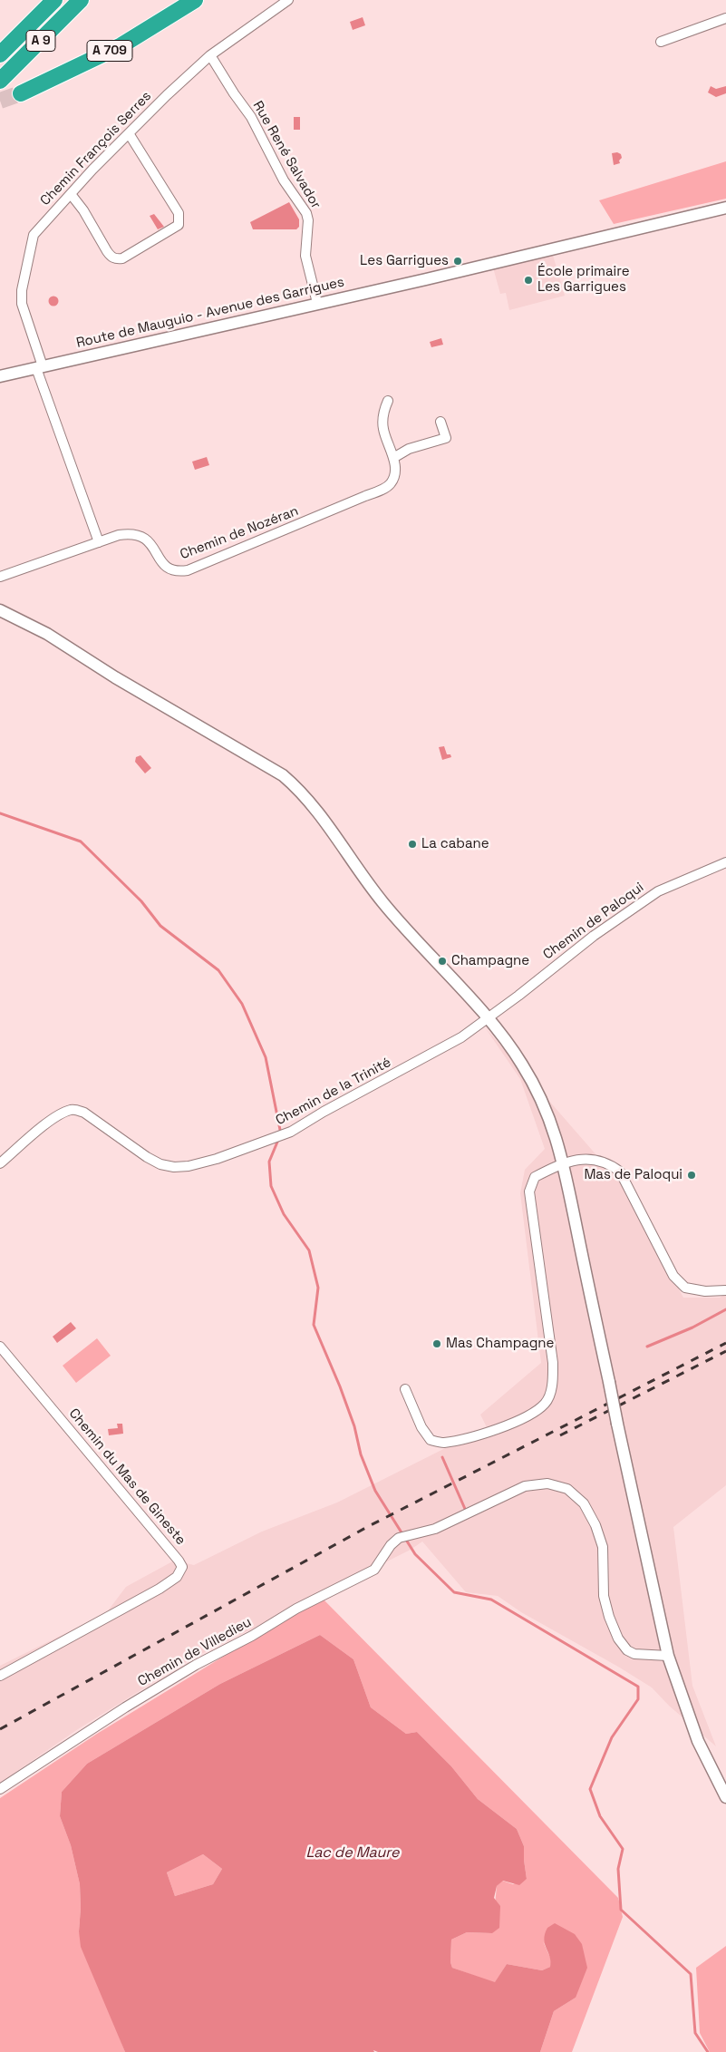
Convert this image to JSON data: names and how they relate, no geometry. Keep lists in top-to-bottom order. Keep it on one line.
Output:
{"streets":{"highway":["A 9","A 709"],"street":["Chemin François Serres","Rue René Salvador","Route de Mauguio - Avenue des Garrigues","Chemin de Nozéran","Chemin de Paloqui","Chemin de la Trinité","Chemin du Mas de Gineste","Chemin de Villedieu"]},"crossings":[["Chemin François Serres","Rue René Salvador"],["Chemin François Serres","Route de Mauguio - Avenue des Garrigues"],["Chemin François Serres","Chemin de Nozéran"],["Rue René Salvador","Route de Mauguio - Avenue des Garrigues"],["Chemin de Paloqui","Chemin de la Trinité"]],"water":["Lac de Maure"],"places":["Les Garrigues","École primaire Les Garrigues","La cabane","Champagne","Mas de Paloqui","Mas Champagne"]}
